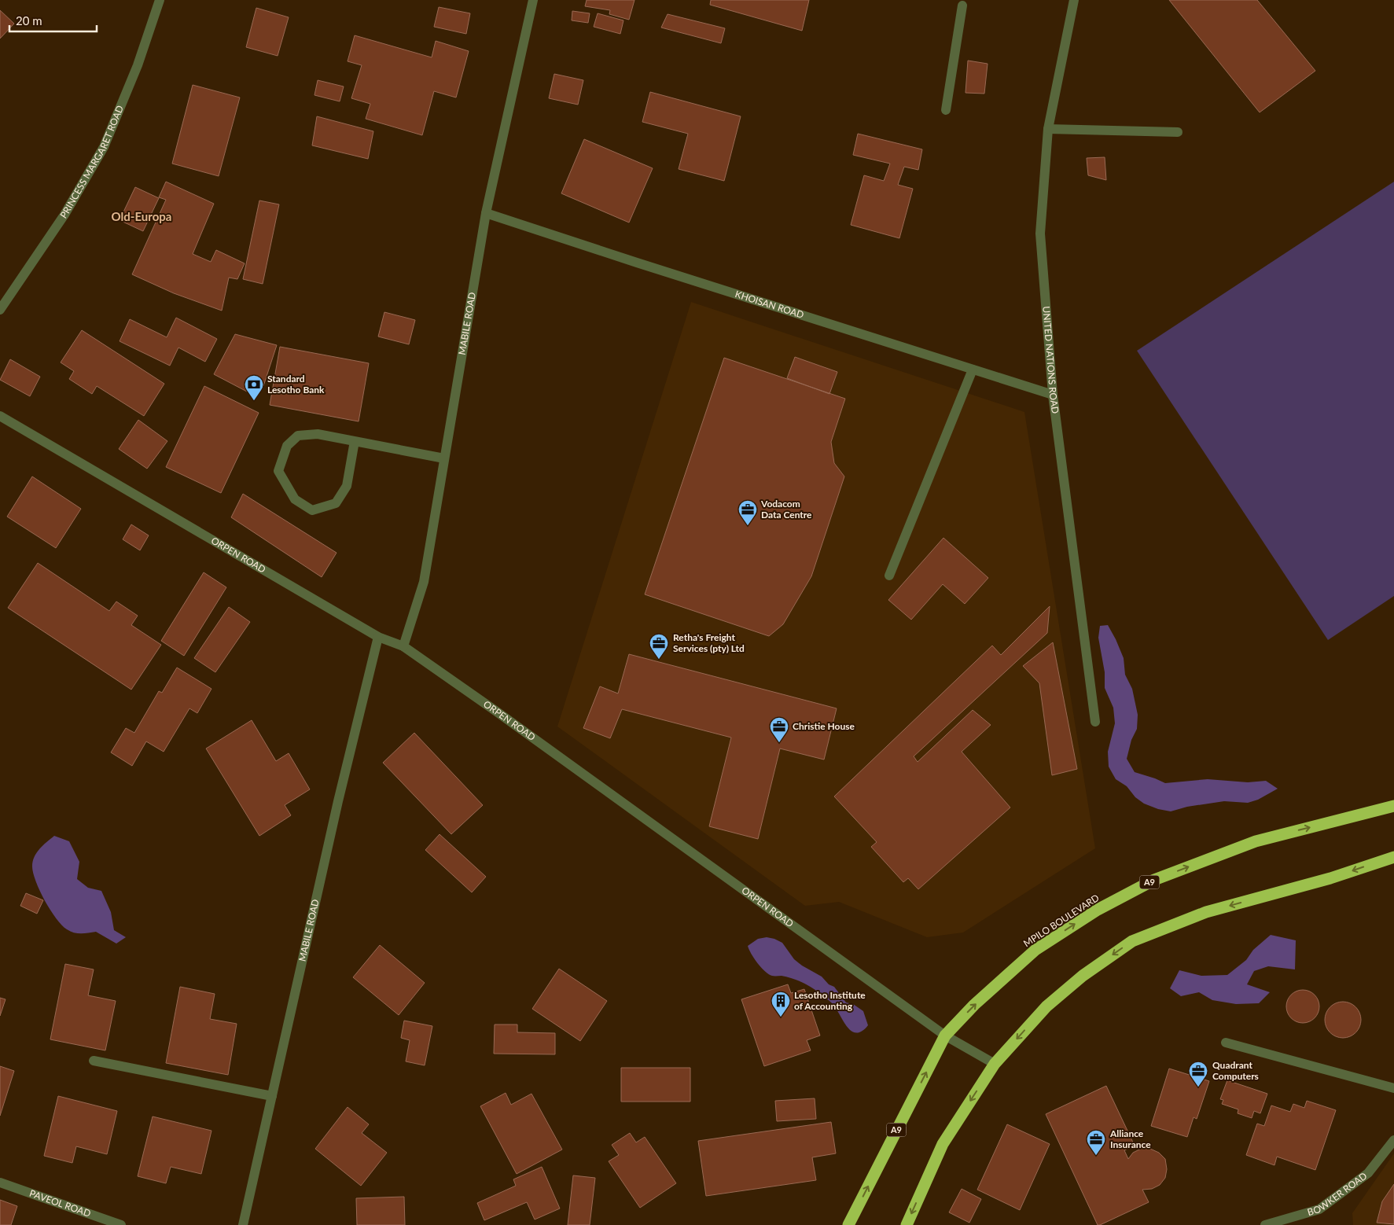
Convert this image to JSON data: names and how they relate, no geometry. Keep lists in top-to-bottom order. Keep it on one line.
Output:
{"streets":{"highway":["A9","MPILO BOULEVARD"],"street":["PRINCESS MARGARET ROAD","KHOISAN ROAD","MABILE ROAD","UNITED NATIONS ROAD","ORPEN ROAD","BOWKER ROAD","PAVEOL ROAD"]},"crossings":[["KHOISAN ROAD","MABILE ROAD"],["KHOISAN ROAD","UNITED NATIONS ROAD"],["MABILE ROAD","ORPEN ROAD"],["ORPEN ROAD","MPILO BOULEVARD"]],"districts":["Old-Europa"],"places":{"bank":["Standard Lesotho Bank"],"office":["Vodacom Data Centre","Retha's Freight Services (pty) Ltd","Christie House","Quadrant Computers","Alliance Insurance"],"building":["Lesotho Institute of Accounting"]},"scale_bar":"20 m"}
